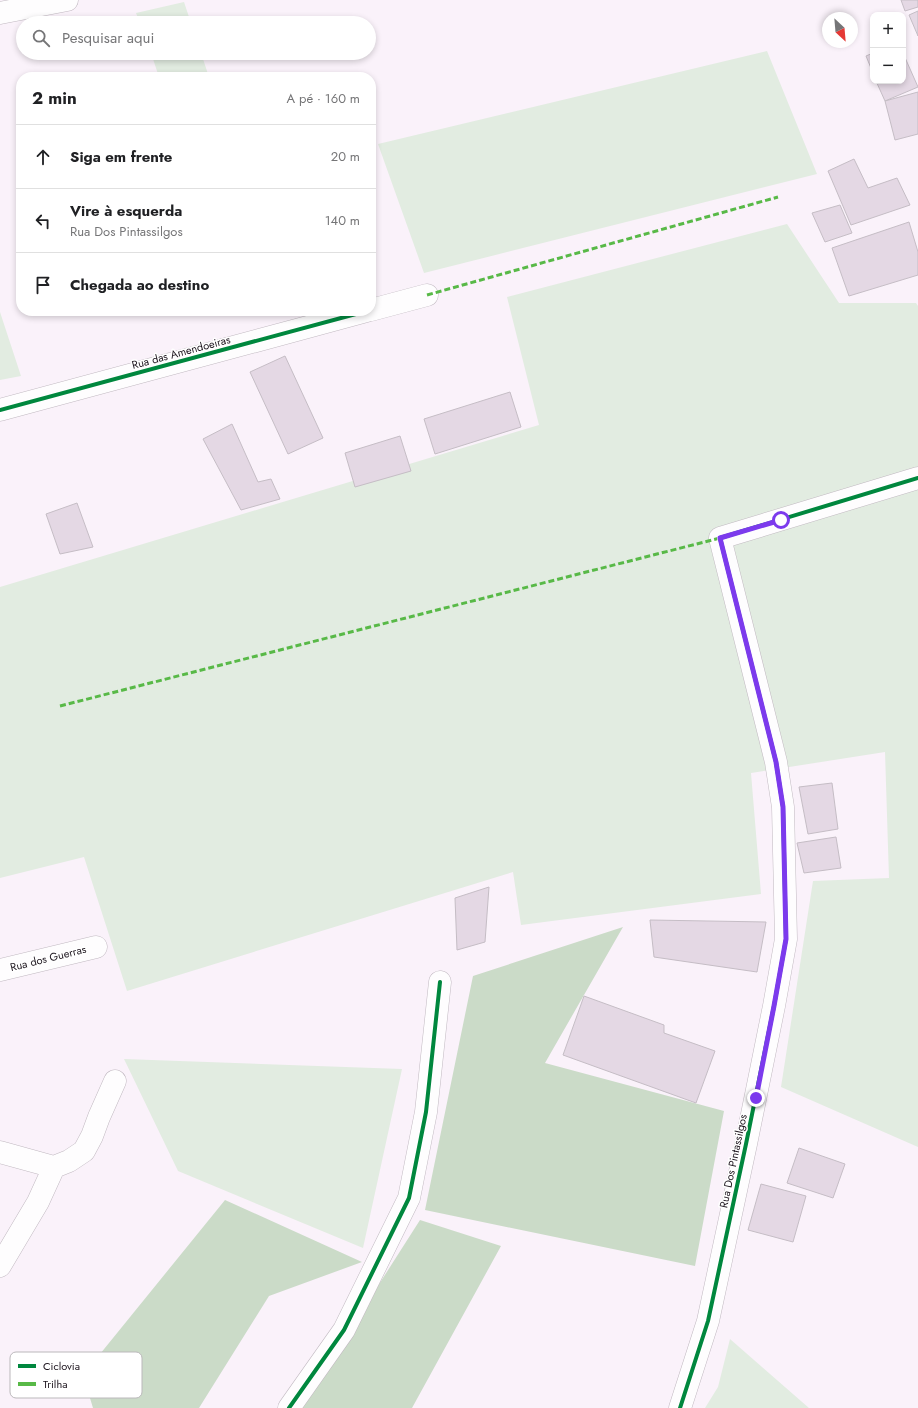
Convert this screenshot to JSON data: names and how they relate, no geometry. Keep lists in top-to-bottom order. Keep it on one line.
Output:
{"streets":{"street":["Rua das Amendoeiras","Rua dos Guerras","Rua Dos Pintassilgos"]},"legend":["Ciclovia","Trilha"],"north":"bottom right","page":{"map_buttons":["+","−"],"search":"Pesquisar aqui","heading":["2 min","A pé · 160 m"],"list":[["Siga em frente","20 m"],["Vire à esquerda","Rua Dos Pintassilgos","140 m"],"Chegada ao destino"]}}
